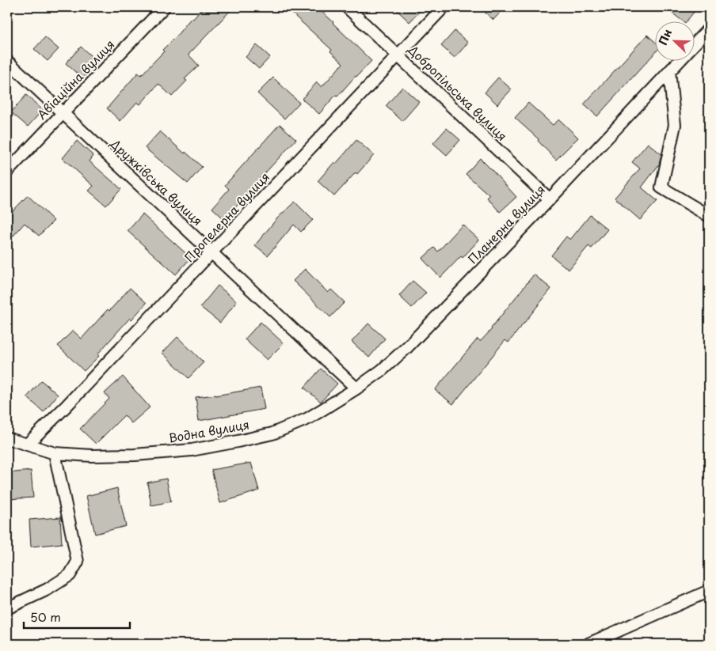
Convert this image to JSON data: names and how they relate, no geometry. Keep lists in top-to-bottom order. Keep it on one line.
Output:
{"streets":{"street":["Авіаційна вулиця","Добропільська вулиця","Дружківська вулиця","Пропелерна вулиця","Планерна вулиця","Водна вулиця"]},"crossings":[["Авіаційна вулиця","Дружківська вулиця"],["Добропільська вулиця","Пропелерна вулиця"],["Добропільська вулиця","Планерна вулиця"],["Дружківська вулиця","Пропелерна вулиця"],["Дружківська вулиця","Планерна вулиця"],["Дружківська вулиця","Водна вулиця"],["Пропелерна вулиця","Водна вулиця"],["Планерна вулиця","Водна вулиця"]],"scale_bar":"50 m","north":"top left"}
